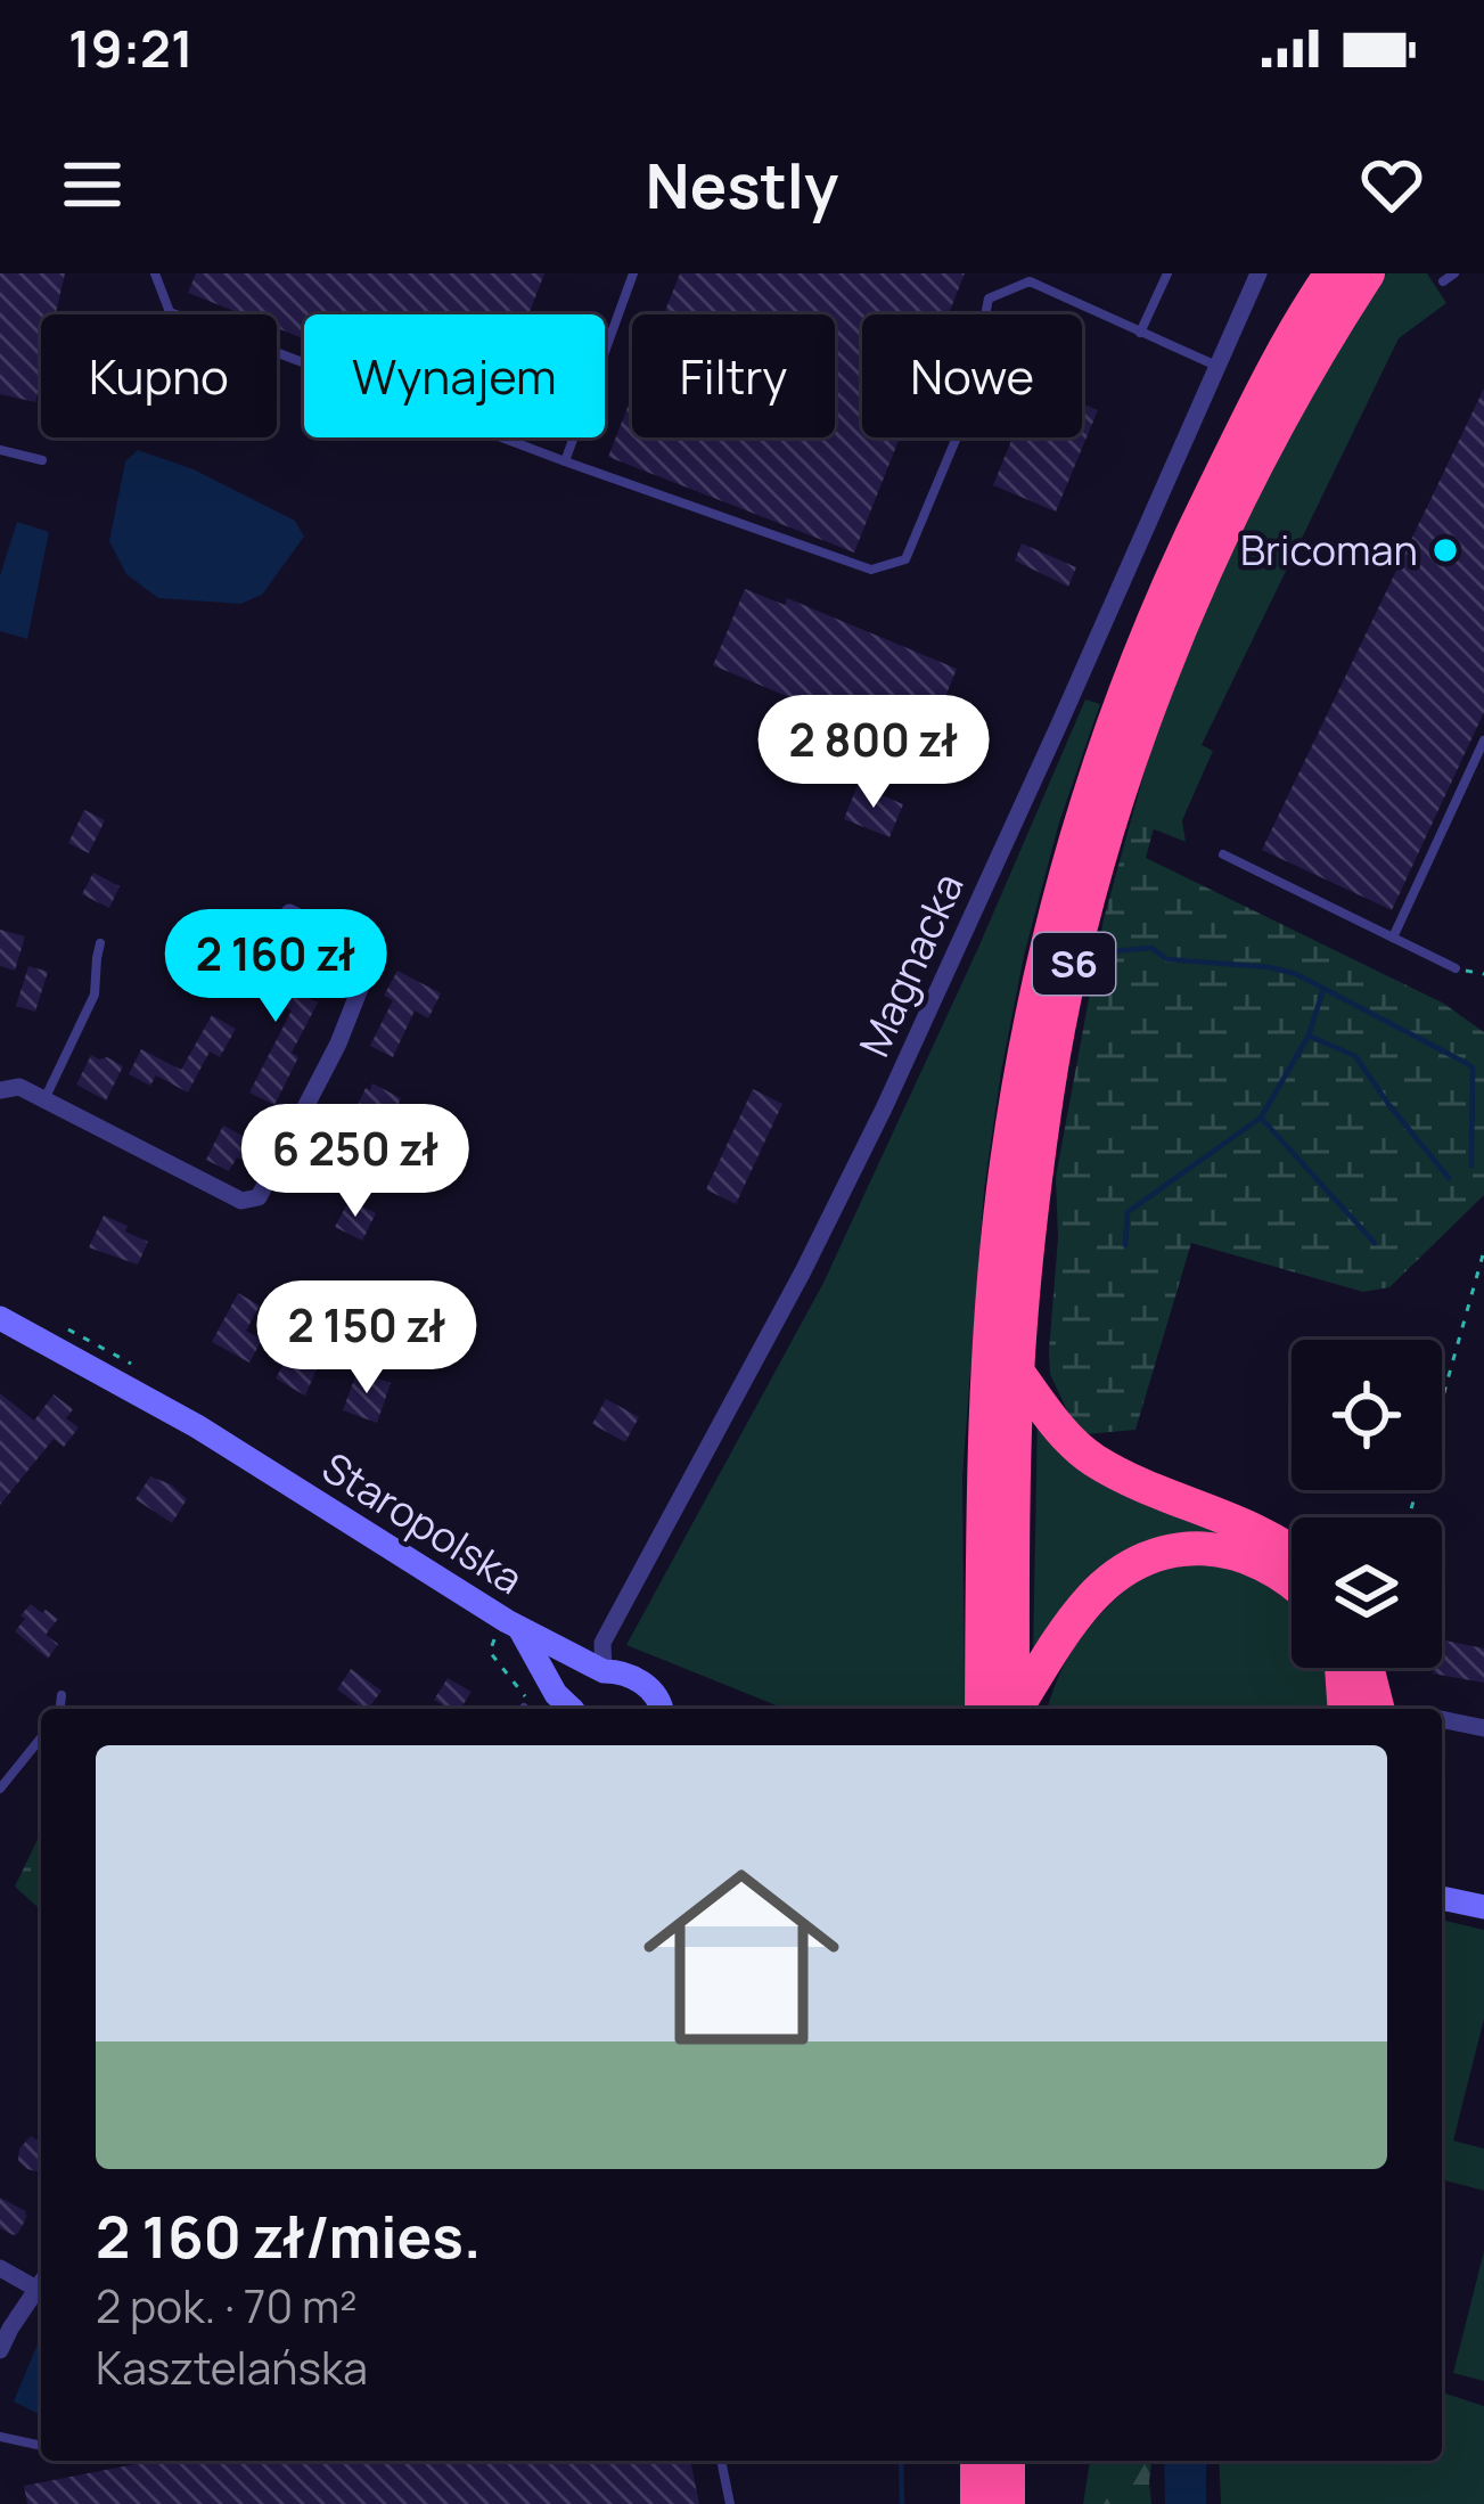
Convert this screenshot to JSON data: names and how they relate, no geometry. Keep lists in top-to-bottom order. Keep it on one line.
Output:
{"streets":{"highway":["S6"],"main road":["Staropolska"],"street":["Magnacka"]},"crossings":[["Magnacka","Staropolska"]],"places":["Bricoman"],"page":{"status":"19:21","header":"Nestly","chip":["Kupno","Wynajem","Filtry","Nowe"],"price":["2 800 zł","2 160 zł","6 250 zł","2 150 zł"],"list":[{"name":"2 160 zł/mies.","note":"2 pok. · 70 m² · Kasztelańska"}]}}
